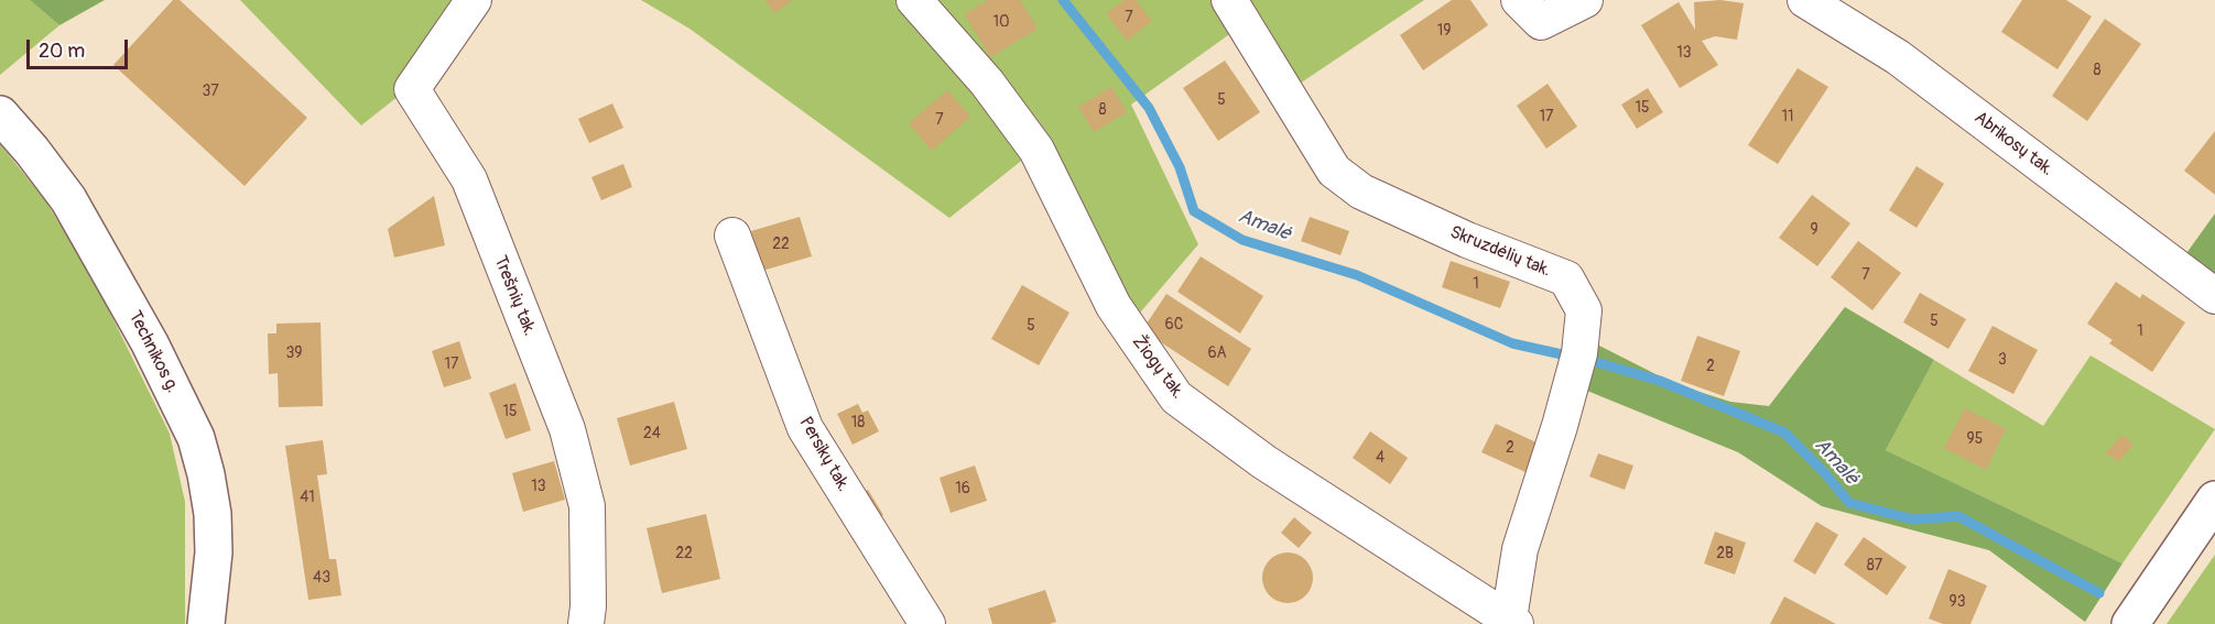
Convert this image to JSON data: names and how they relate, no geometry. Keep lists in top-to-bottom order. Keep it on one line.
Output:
{"streets":{"street":["Abrikosų tak.","Skruzdėlių tak.","Trešnių tak.","Technikos g.","Žiogų tak.","Persikų tak."]},"crossings":[["Skruzdėlių tak.","Žiogų tak."]],"water":["Amalė"],"house_numbers":["7","10","19","13","8","37","5","15","8","17","11","7","9","22","7","1","5","6C","5","1","39","6A","3","17","2","15","18","24","95","2","4","13","16","41","22","2B","87","43","93"],"scale_bar":"20 m"}
